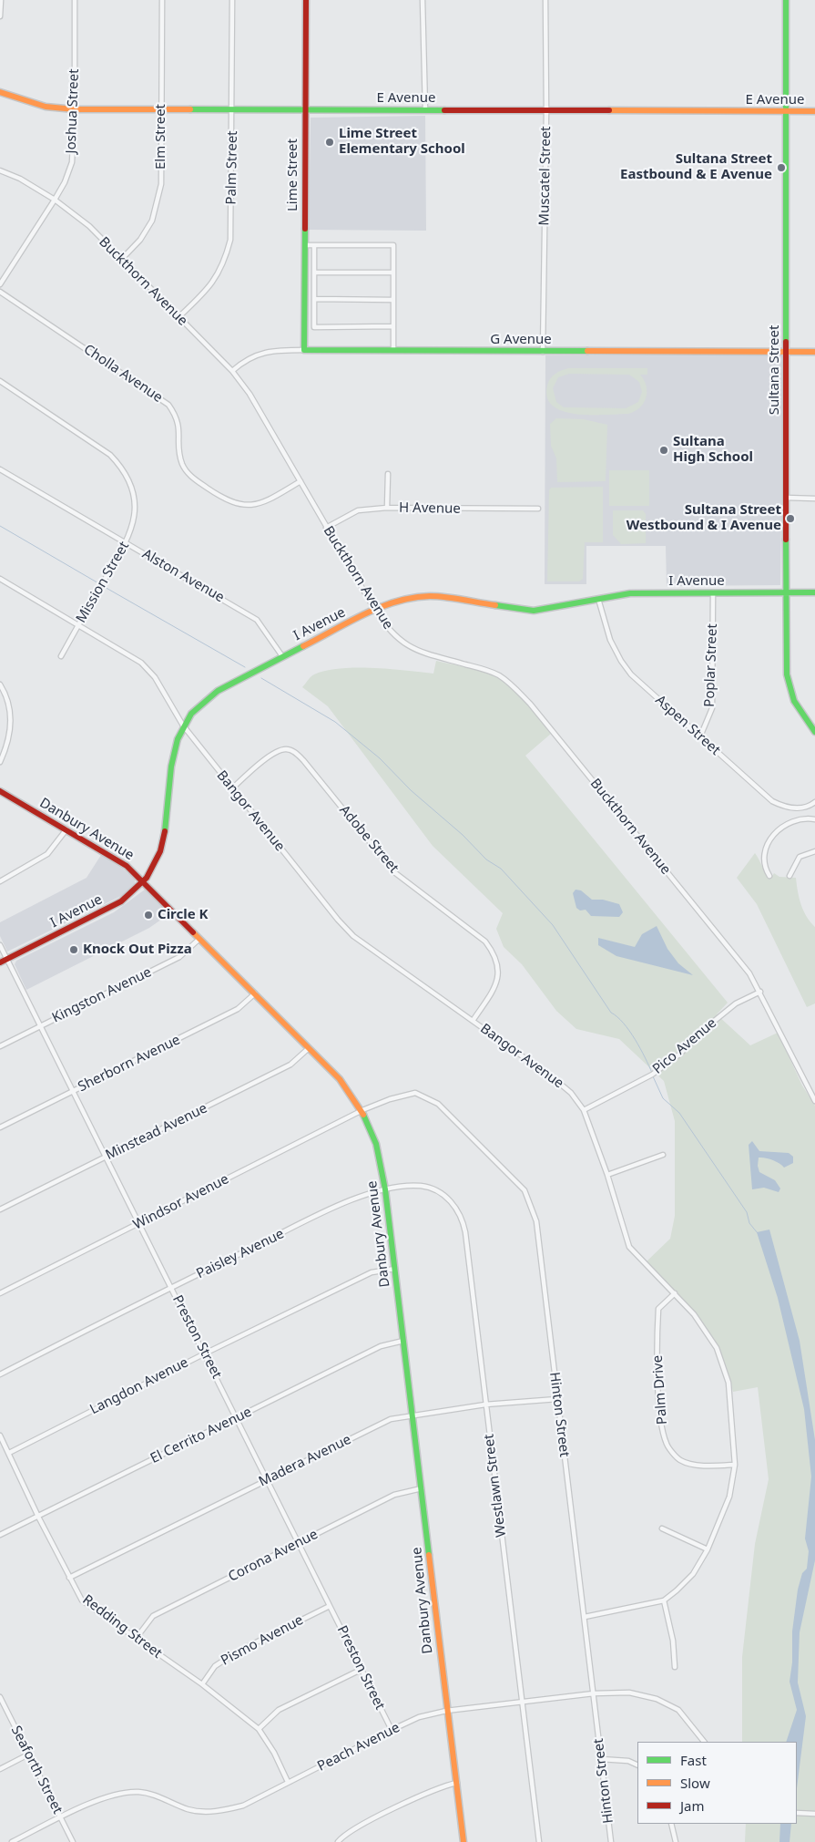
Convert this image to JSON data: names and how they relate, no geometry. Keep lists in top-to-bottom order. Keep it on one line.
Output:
{"streets":{"street":["E Avenue","Joshua Street","Elm Street","Palm Street","Lime Street","Muscatel Street","Buckthorn Avenue","G Avenue","Sultana Street","Cholla Avenue","H Avenue","Alston Avenue","I Avenue","Mission Street","Poplar Street","Aspen Street","Bangor Avenue","Danbury Avenue","Adobe Street","Kingston Avenue","Pico Avenue","Sherborn Avenue","Minstead Avenue","Windsor Avenue","Paisley Avenue","Preston Street","Langdon Avenue","Palm Drive","Hinton Street","El Cerrito Avenue","Madera Avenue","Westlawn Street","Corona Avenue","Redding Street","Pismo Avenue","Peach Avenue","Seaforth Street"]},"crossings":[["E Avenue","Joshua Street"],["E Avenue","Elm Street"],["E Avenue","Palm Street"],["E Avenue","Lime Street"],["E Avenue","Muscatel Street"],["E Avenue","Sultana Street"],["Joshua Street","Buckthorn Avenue"],["Elm Street","Buckthorn Avenue"],["Palm Street","Buckthorn Avenue"],["Lime Street","G Avenue"],["Muscatel Street","G Avenue"],["Buckthorn Avenue","G Avenue"],["Buckthorn Avenue","Cholla Avenue"],["Buckthorn Avenue","H Avenue"],["Buckthorn Avenue","I Avenue"],["Buckthorn Avenue","Pico Avenue"],["G Avenue","Sultana Street"],["Sultana Street","I Avenue"],["Alston Avenue","I Avenue"],["Alston Avenue","Mission Street"],["I Avenue","Poplar Street"],["I Avenue","Aspen Street"],["I Avenue","Bangor Avenue"],["I Avenue","Danbury Avenue"],["I Avenue","Preston Street"],["Mission Street","Bangor Avenue"],["Poplar Street","Aspen Street"],["Bangor Avenue","Adobe Street"],["Bangor Avenue","Pico Avenue"],["Bangor Avenue","Palm Drive"],["Danbury Avenue","Kingston Avenue"],["Danbury Avenue","Sherborn Avenue"],["Danbury Avenue","Minstead Avenue"],["Danbury Avenue","Windsor Avenue"],["Danbury Avenue","Paisley Avenue"],["Danbury Avenue","Langdon Avenue"],["Danbury Avenue","Hinton Street"],["Danbury Avenue","El Cerrito Avenue"],["Danbury Avenue","Madera Avenue"],["Danbury Avenue","Westlawn Street"],["Danbury Avenue","Corona Avenue"],["Danbury Avenue","Peach Avenue"],["Kingston Avenue","Preston Street"],["Sherborn Avenue","Preston Street"],["Minstead Avenue","Preston Street"],["Windsor Avenue","Preston Street"],["Windsor Avenue","Hinton Street"],["Paisley Avenue","Preston Street"],["Paisley Avenue","Westlawn Street"],["Preston Street","Langdon Avenue"],["Preston Street","El Cerrito Avenue"],["Preston Street","Madera Avenue"],["Preston Street","Corona Avenue"],["Preston Street","Pismo Avenue"],["Preston Street","Peach Avenue"],["Langdon Avenue","Redding Street"],["Hinton Street","Madera Avenue"],["Hinton Street","Peach Avenue"],["El Cerrito Avenue","Redding Street"],["Madera Avenue","Westlawn Street"],["Madera Avenue","Redding Street"],["Westlawn Street","Peach Avenue"],["Corona Avenue","Redding Street"],["Redding Street","Pismo Avenue"],["Redding Street","Peach Avenue"],["Peach Avenue","Seaforth Street"]],"places":["Lime Street Elementary School","Sultana Street Eastbound & E Avenue","Sultana High School","Sultana Street Westbound & I Avenue","Circle K","Knock Out Pizza"],"legend":["Fast","Slow","Jam"]}
